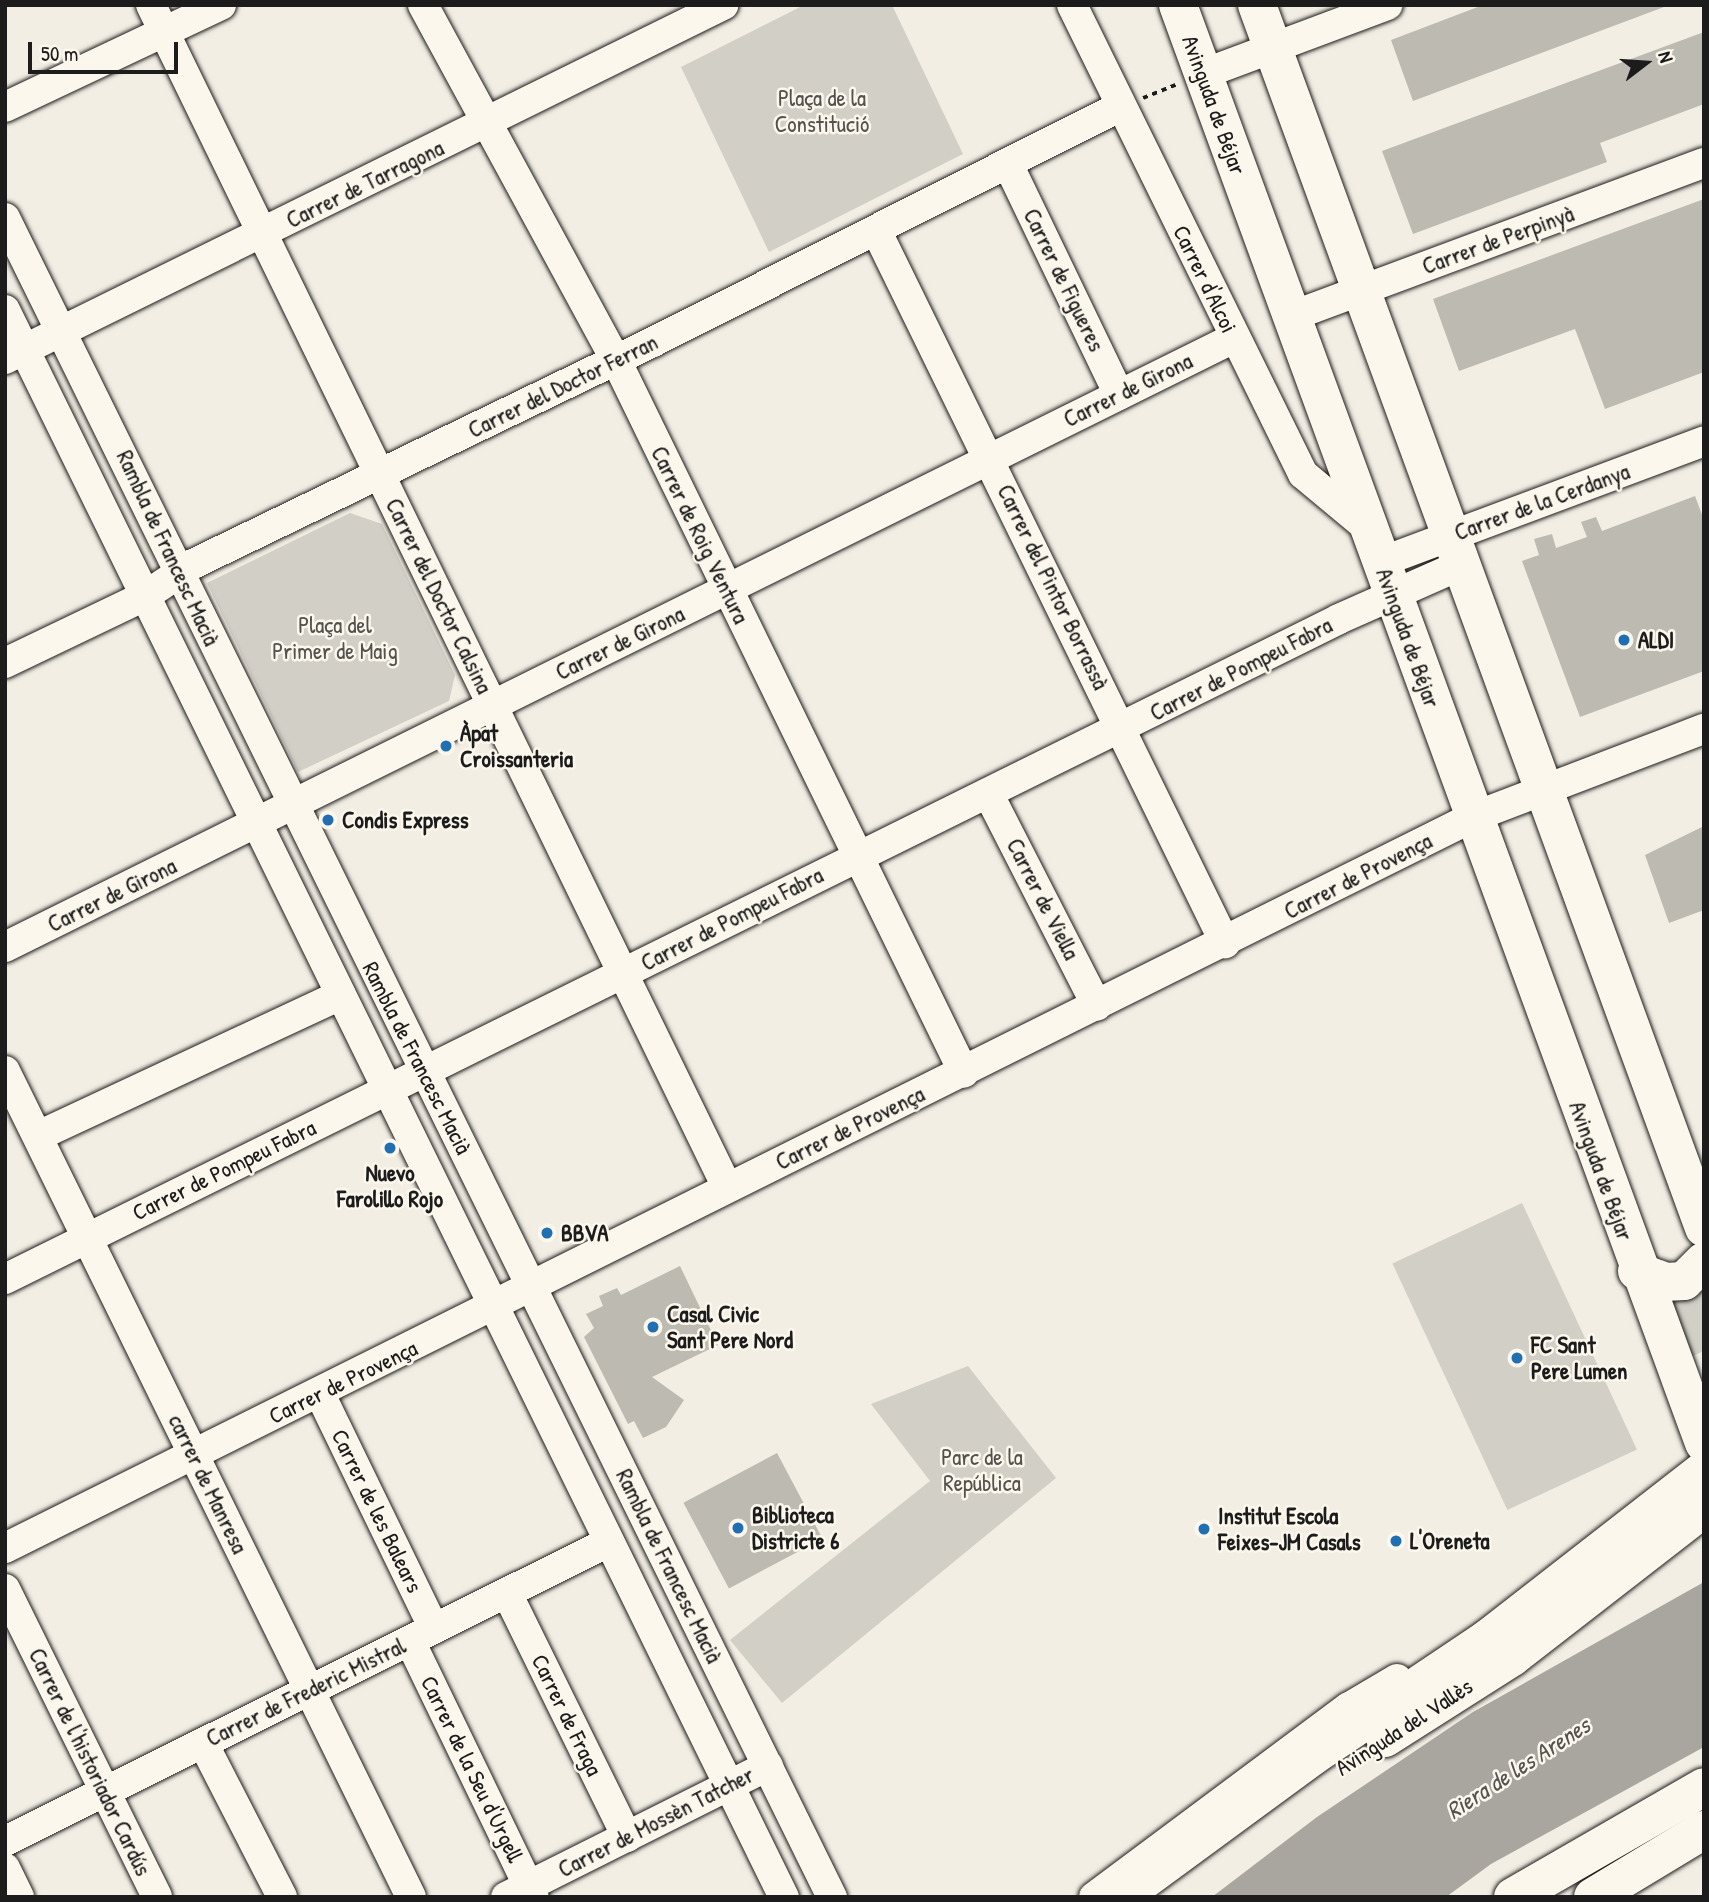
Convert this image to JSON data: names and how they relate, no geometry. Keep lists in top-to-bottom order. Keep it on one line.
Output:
{"streets":{"main road":["Avinguda de Béjar","Avinguda del Vallès"],"street":["Carrer de Tarragona","Carrer de Perpinyà","Carrer d'Alcoi","Carrer de Figueres","Carrer del Doctor Ferran","Carrer de Girona","Carrer de la Cerdanya","Carrer de Roig Ventura","Rambla de Francesc Macià","Carrer del Pintor Borrassà","Carrer del Doctor Calsina","Carrer de Pompeu Fabra","Carrer de Provença","Carrer de Viella","carrer de Manresa","Carrer de les Balears","Carrer de Frederic Mistral","Carrer de Fraga","Carrer de l'historiador Cardús","Carrer de la Seu d'Urgell","Carrer de Mossèn Tatcher"]},"crossings":[["Avinguda de Béjar","Carrer de Perpinyà"],["Avinguda de Béjar","Carrer d'Alcoi"],["Avinguda de Béjar","Carrer de la Cerdanya"],["Avinguda de Béjar","Carrer de Pompeu Fabra"],["Avinguda de Béjar","Carrer de Provença"],["Avinguda de Béjar","Avinguda del Vallès"],["Carrer de Tarragona","Carrer de Roig Ventura"],["Carrer de Tarragona","Rambla de Francesc Macià"],["Carrer de Tarragona","Carrer del Doctor Calsina"],["Carrer d'Alcoi","Carrer del Doctor Ferran"],["Carrer d'Alcoi","Carrer de Girona"],["Carrer d'Alcoi","Carrer de la Cerdanya"],["Carrer d'Alcoi","Carrer de Pompeu Fabra"],["Carrer de Figueres","Carrer del Doctor Ferran"],["Carrer de Figueres","Carrer de Girona"],["Carrer del Doctor Ferran","Carrer de Roig Ventura"],["Carrer del Doctor Ferran","Rambla de Francesc Macià"],["Carrer del Doctor Ferran","Carrer del Pintor Borrassà"],["Carrer del Doctor Ferran","Carrer del Doctor Calsina"],["Carrer de Girona","Carrer de Roig Ventura"],["Carrer de Girona","Rambla de Francesc Macià"],["Carrer de Girona","Carrer del Pintor Borrassà"],["Carrer de Girona","Carrer del Doctor Calsina"],["Carrer de la Cerdanya","Carrer de Pompeu Fabra"],["Carrer de Roig Ventura","Carrer de Pompeu Fabra"],["Carrer de Roig Ventura","Carrer de Provença"],["Rambla de Francesc Macià","Carrer de Pompeu Fabra"],["Rambla de Francesc Macià","Carrer de Provença"],["Rambla de Francesc Macià","Carrer de Frederic Mistral"],["Rambla de Francesc Macià","Carrer de Mossèn Tatcher"],["Carrer del Pintor Borrassà","Carrer de Pompeu Fabra"],["Carrer del Pintor Borrassà","Carrer de Provença"],["Carrer del Doctor Calsina","Carrer de Pompeu Fabra"],["Carrer del Doctor Calsina","Carrer de Provença"],["Carrer de Pompeu Fabra","Carrer de Viella"],["Carrer de Pompeu Fabra","carrer de Manresa"],["Carrer de Provença","Carrer de Viella"],["Carrer de Provença","carrer de Manresa"],["Carrer de Provença","Carrer de les Balears"],["carrer de Manresa","Carrer de Frederic Mistral"],["Carrer de les Balears","Carrer de Frederic Mistral"],["Carrer de les Balears","Carrer de la Seu d'Urgell"],["Carrer de Frederic Mistral","Carrer de Fraga"],["Carrer de Frederic Mistral","Carrer de l'historiador Cardús"],["Carrer de Frederic Mistral","Carrer de la Seu d'Urgell"],["Carrer de Fraga","Carrer de Mossèn Tatcher"],["Carrer de la Seu d'Urgell","Carrer de Mossèn Tatcher"]],"water":["Riera de les Arenes"],"parks":["Plaça de la Constitució","Plaça del Primer de Maig","Parc de la República"],"places":["ALDI","Àpat Croissanteria","Condis Express","Nuevo Farolillo Rojo","BBVA","Casal Civic Sant Pere Nord","FC Sant Pere Lumen","Biblioteca Districte 6","Institut Escola Feixes-JM Casals","L'Oreneta"],"scale_bar":"50 m","north":"right"}
